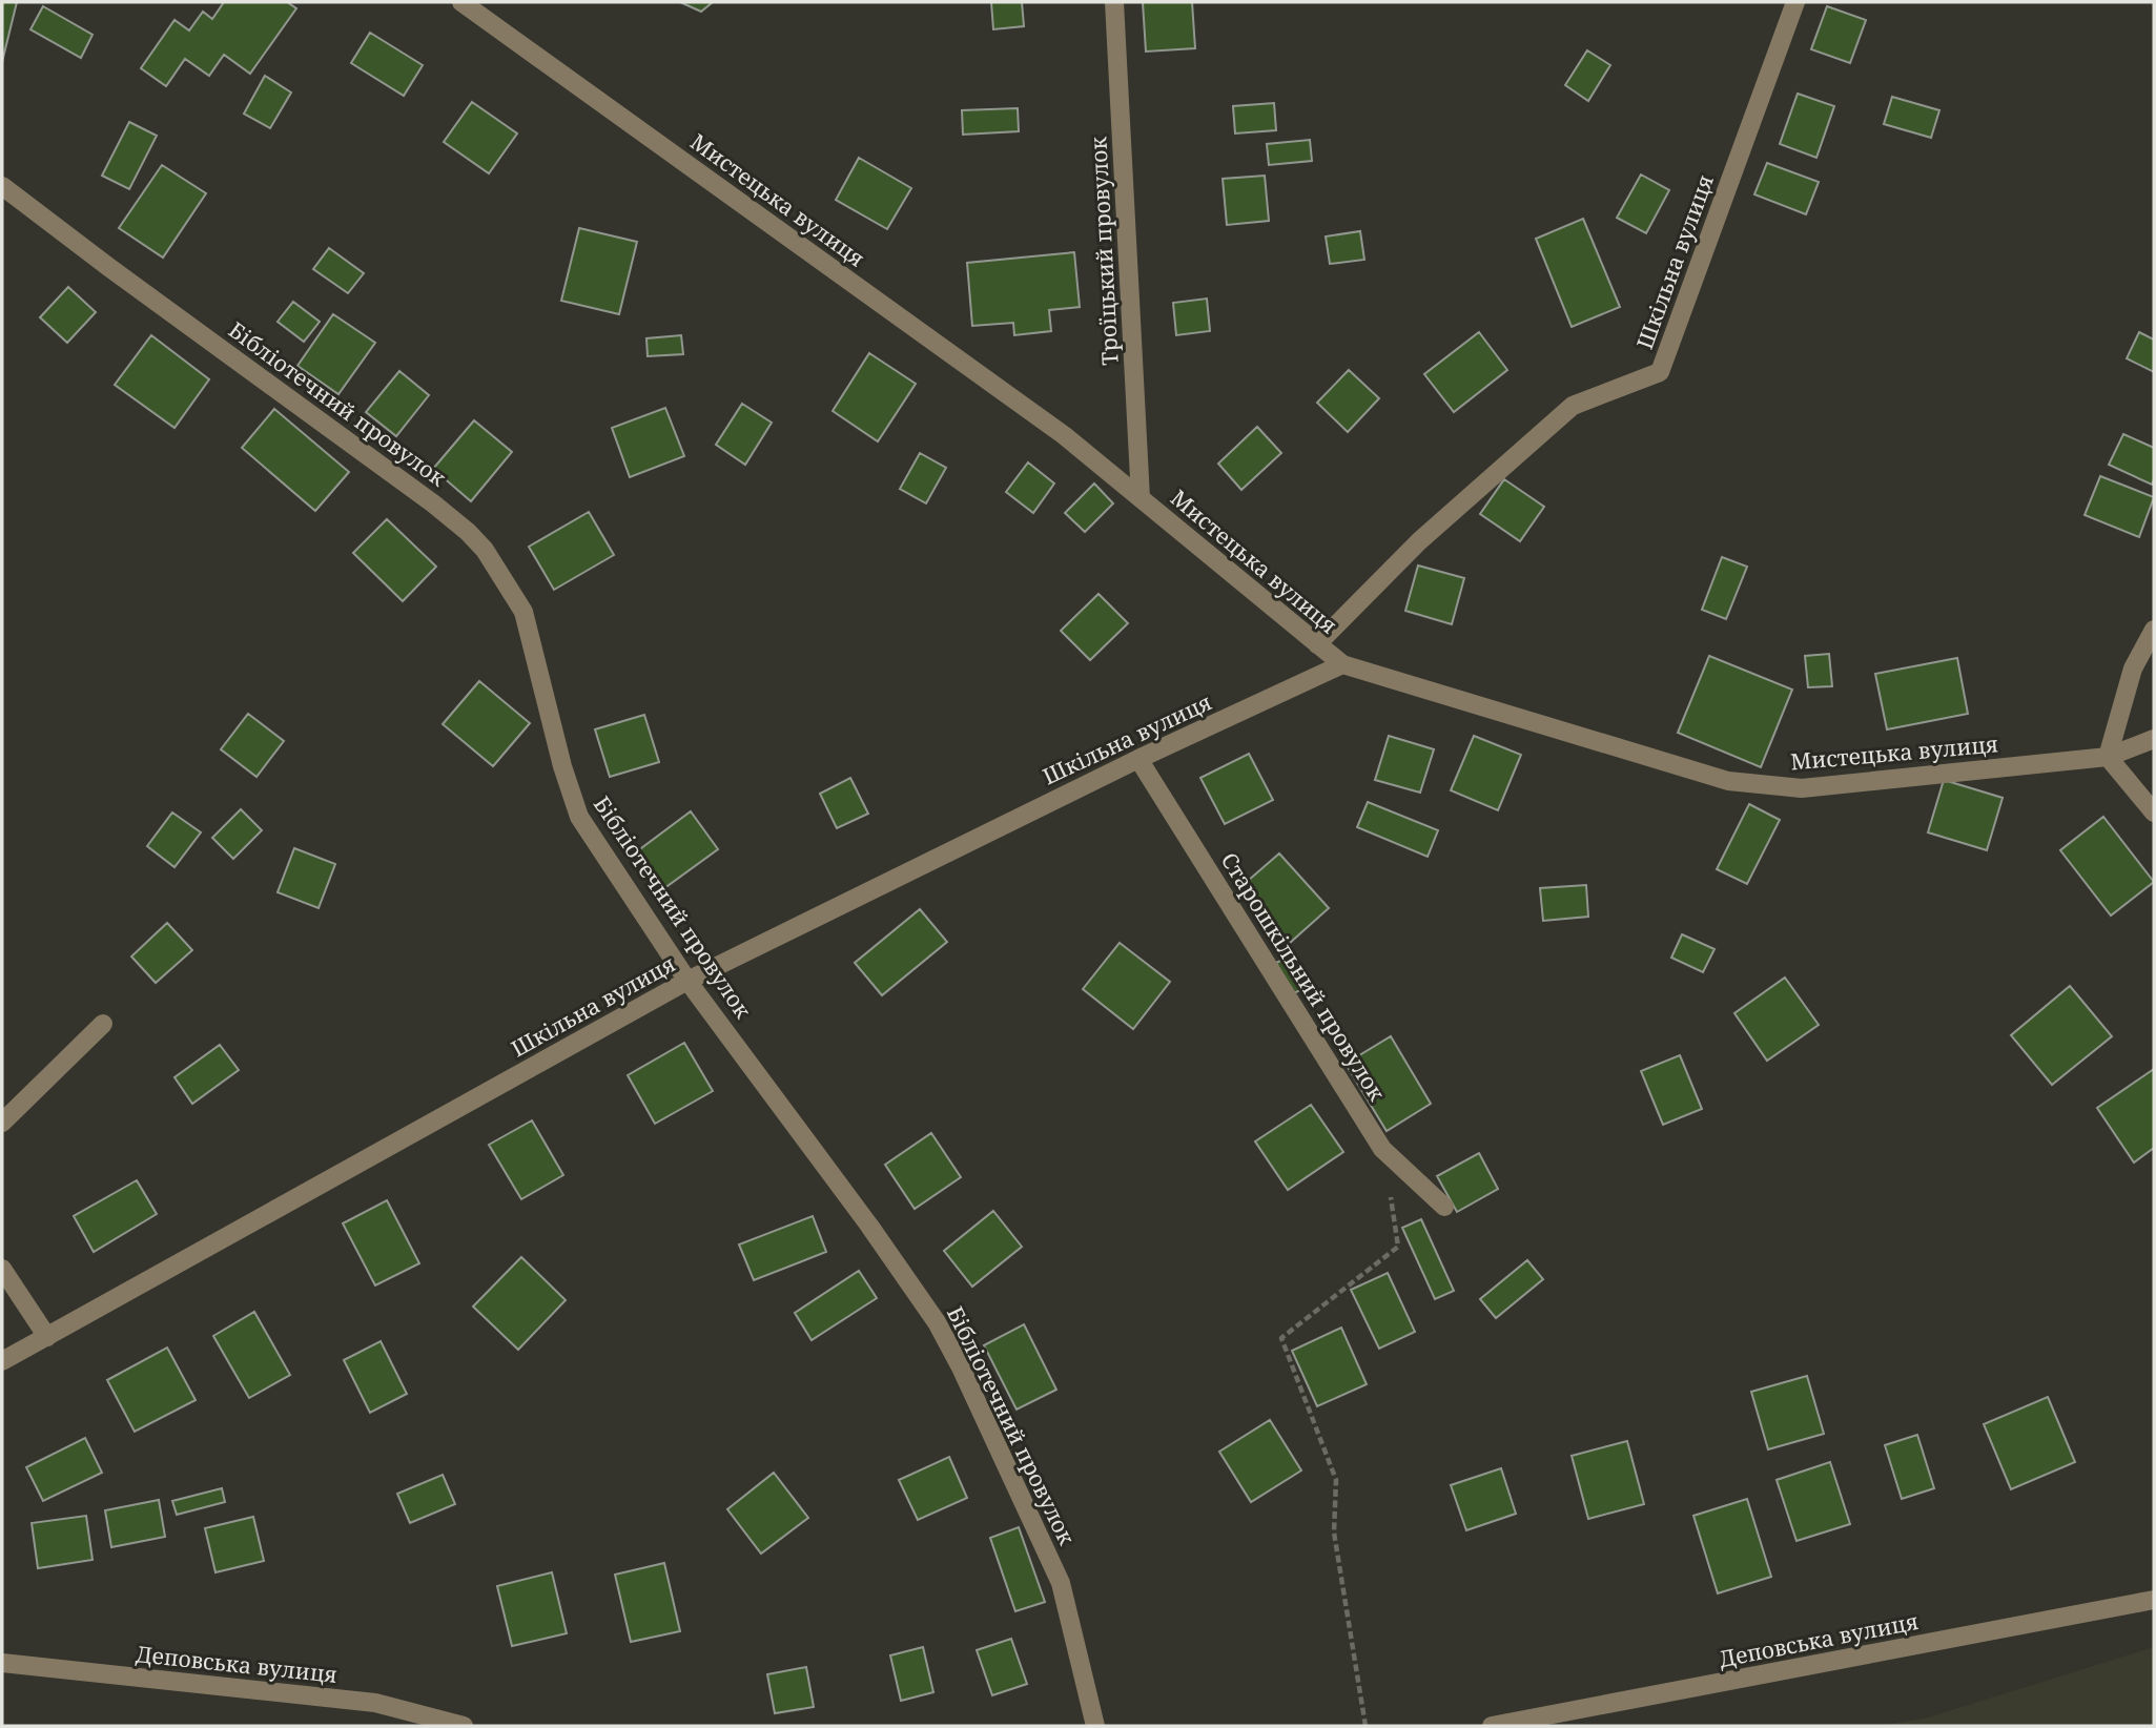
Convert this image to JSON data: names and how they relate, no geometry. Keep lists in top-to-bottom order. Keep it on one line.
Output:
{"streets":{"street":["Мистецька вулиця","Троїцький провулок","Шкільна вулиця","Бібліотечний провулок","Старошкільний провулок","Деповська вулиця"]},"crossings":[["Мистецька вулиця","Троїцький провулок"],["Мистецька вулиця","Шкільна вулиця"],["Шкільна вулиця","Бібліотечний провулок"],["Шкільна вулиця","Старошкільний провулок"]]}
